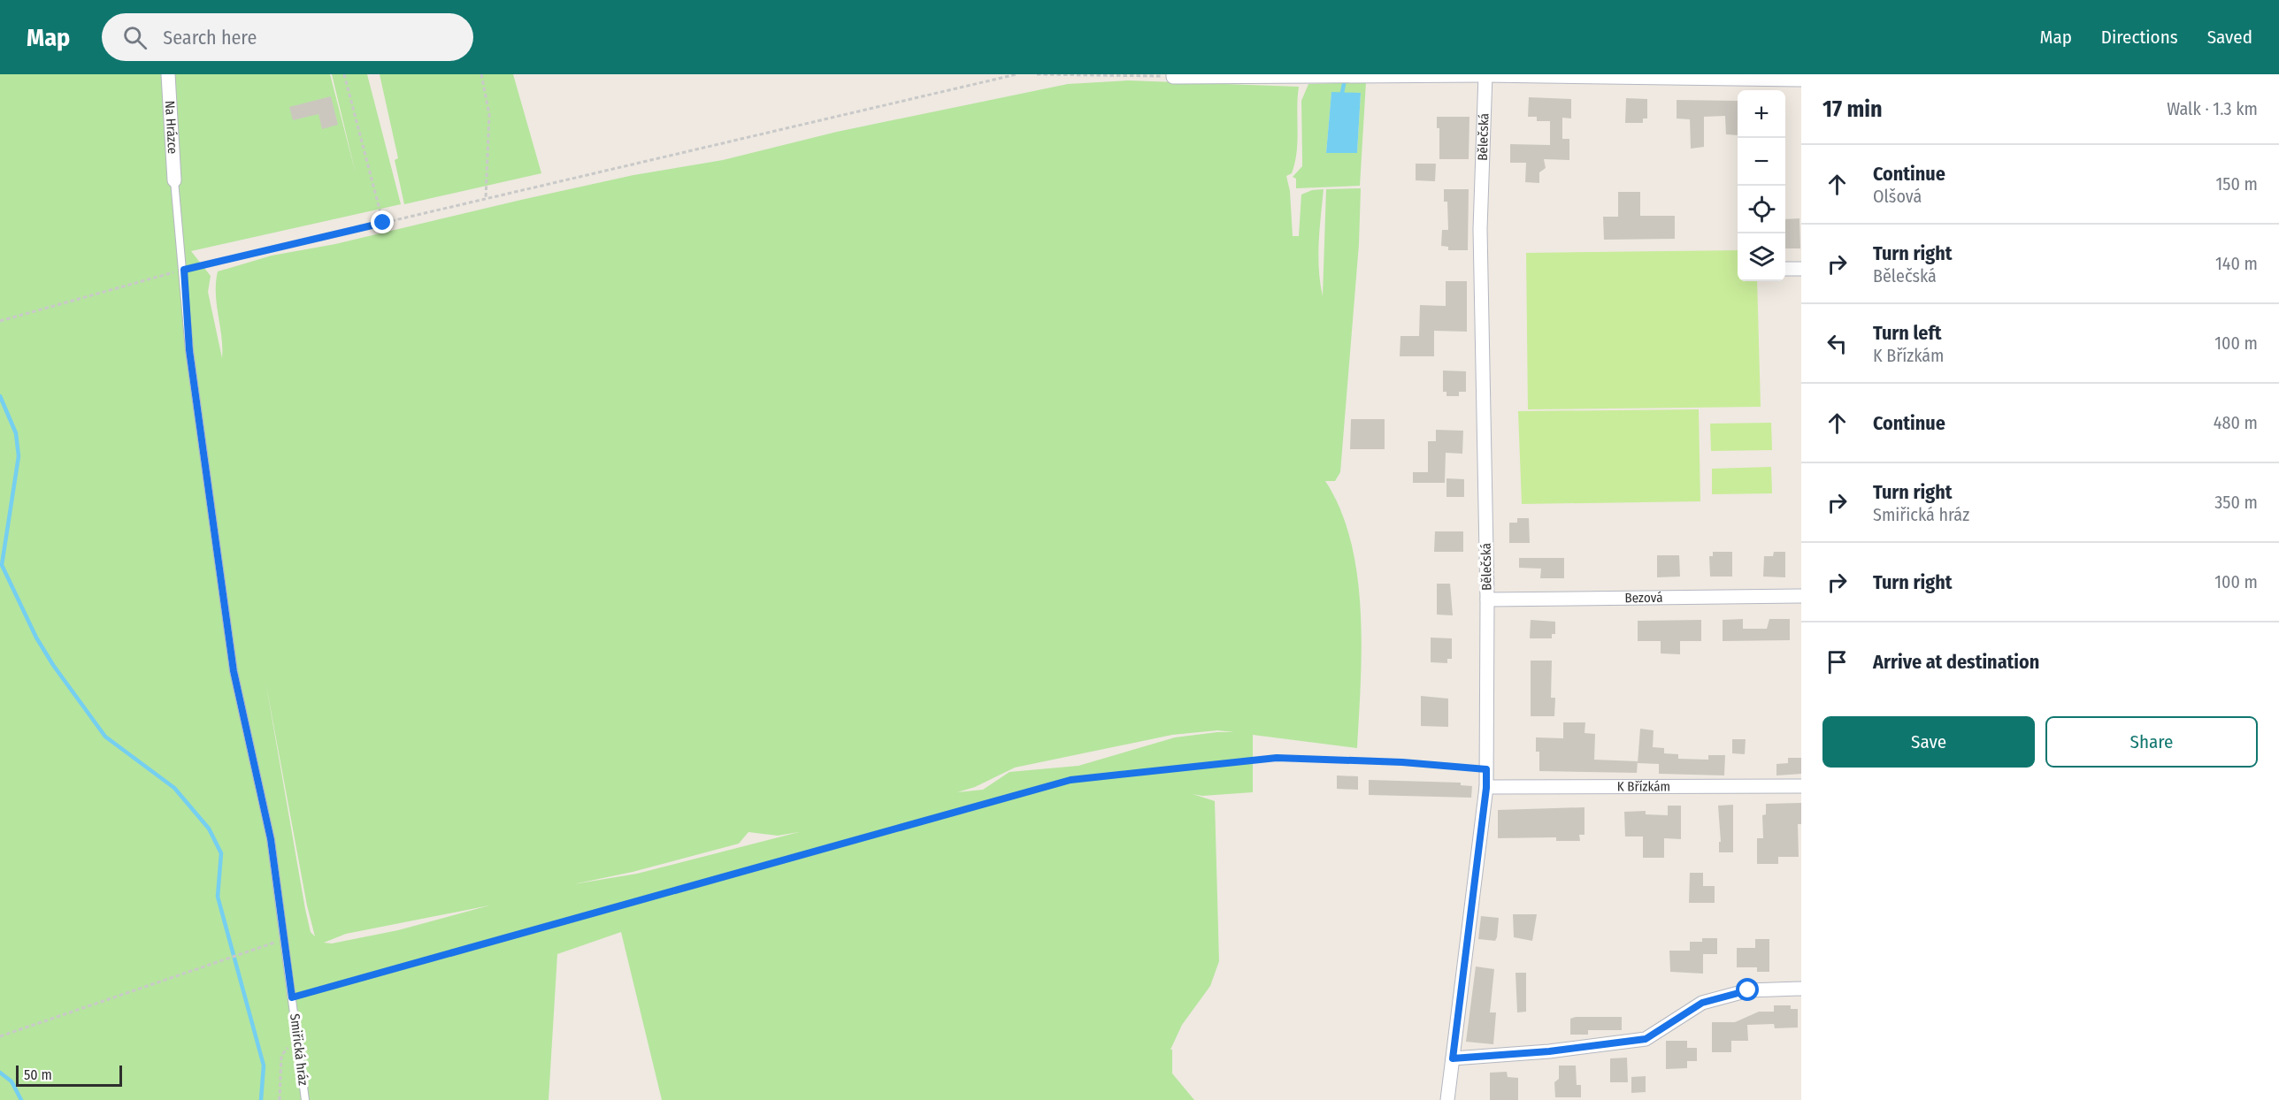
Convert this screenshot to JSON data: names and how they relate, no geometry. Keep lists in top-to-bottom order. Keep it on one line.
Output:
{"streets":{"street":["Na Hrázce","Bělečská","Bezová","K Břízkám"],"lane":["Smiřická hráz"]},"crossings":[["Na Hrázce","Smiřická hráz"],["Bělečská","Bezová"],["Bělečská","K Břízkám"]],"scale_bar":"50 m","page":{"header":"Map","search":"Search here","nav":["Map","Directions","Saved"],"heading":["17 min","Walk · 1.3 km"],"map_buttons":["+","−"],"list":[["Continue","Olšová","150 m"],["Turn right","Bělečská","140 m"],["Turn left","K Břízkám","100 m"],["Continue","480 m"],["Turn right","Smiřická hráz","350 m"],["Turn right","100 m"],"Arrive at destination"],"buttons":["Save","Share"],"scale":"50 m"}}
